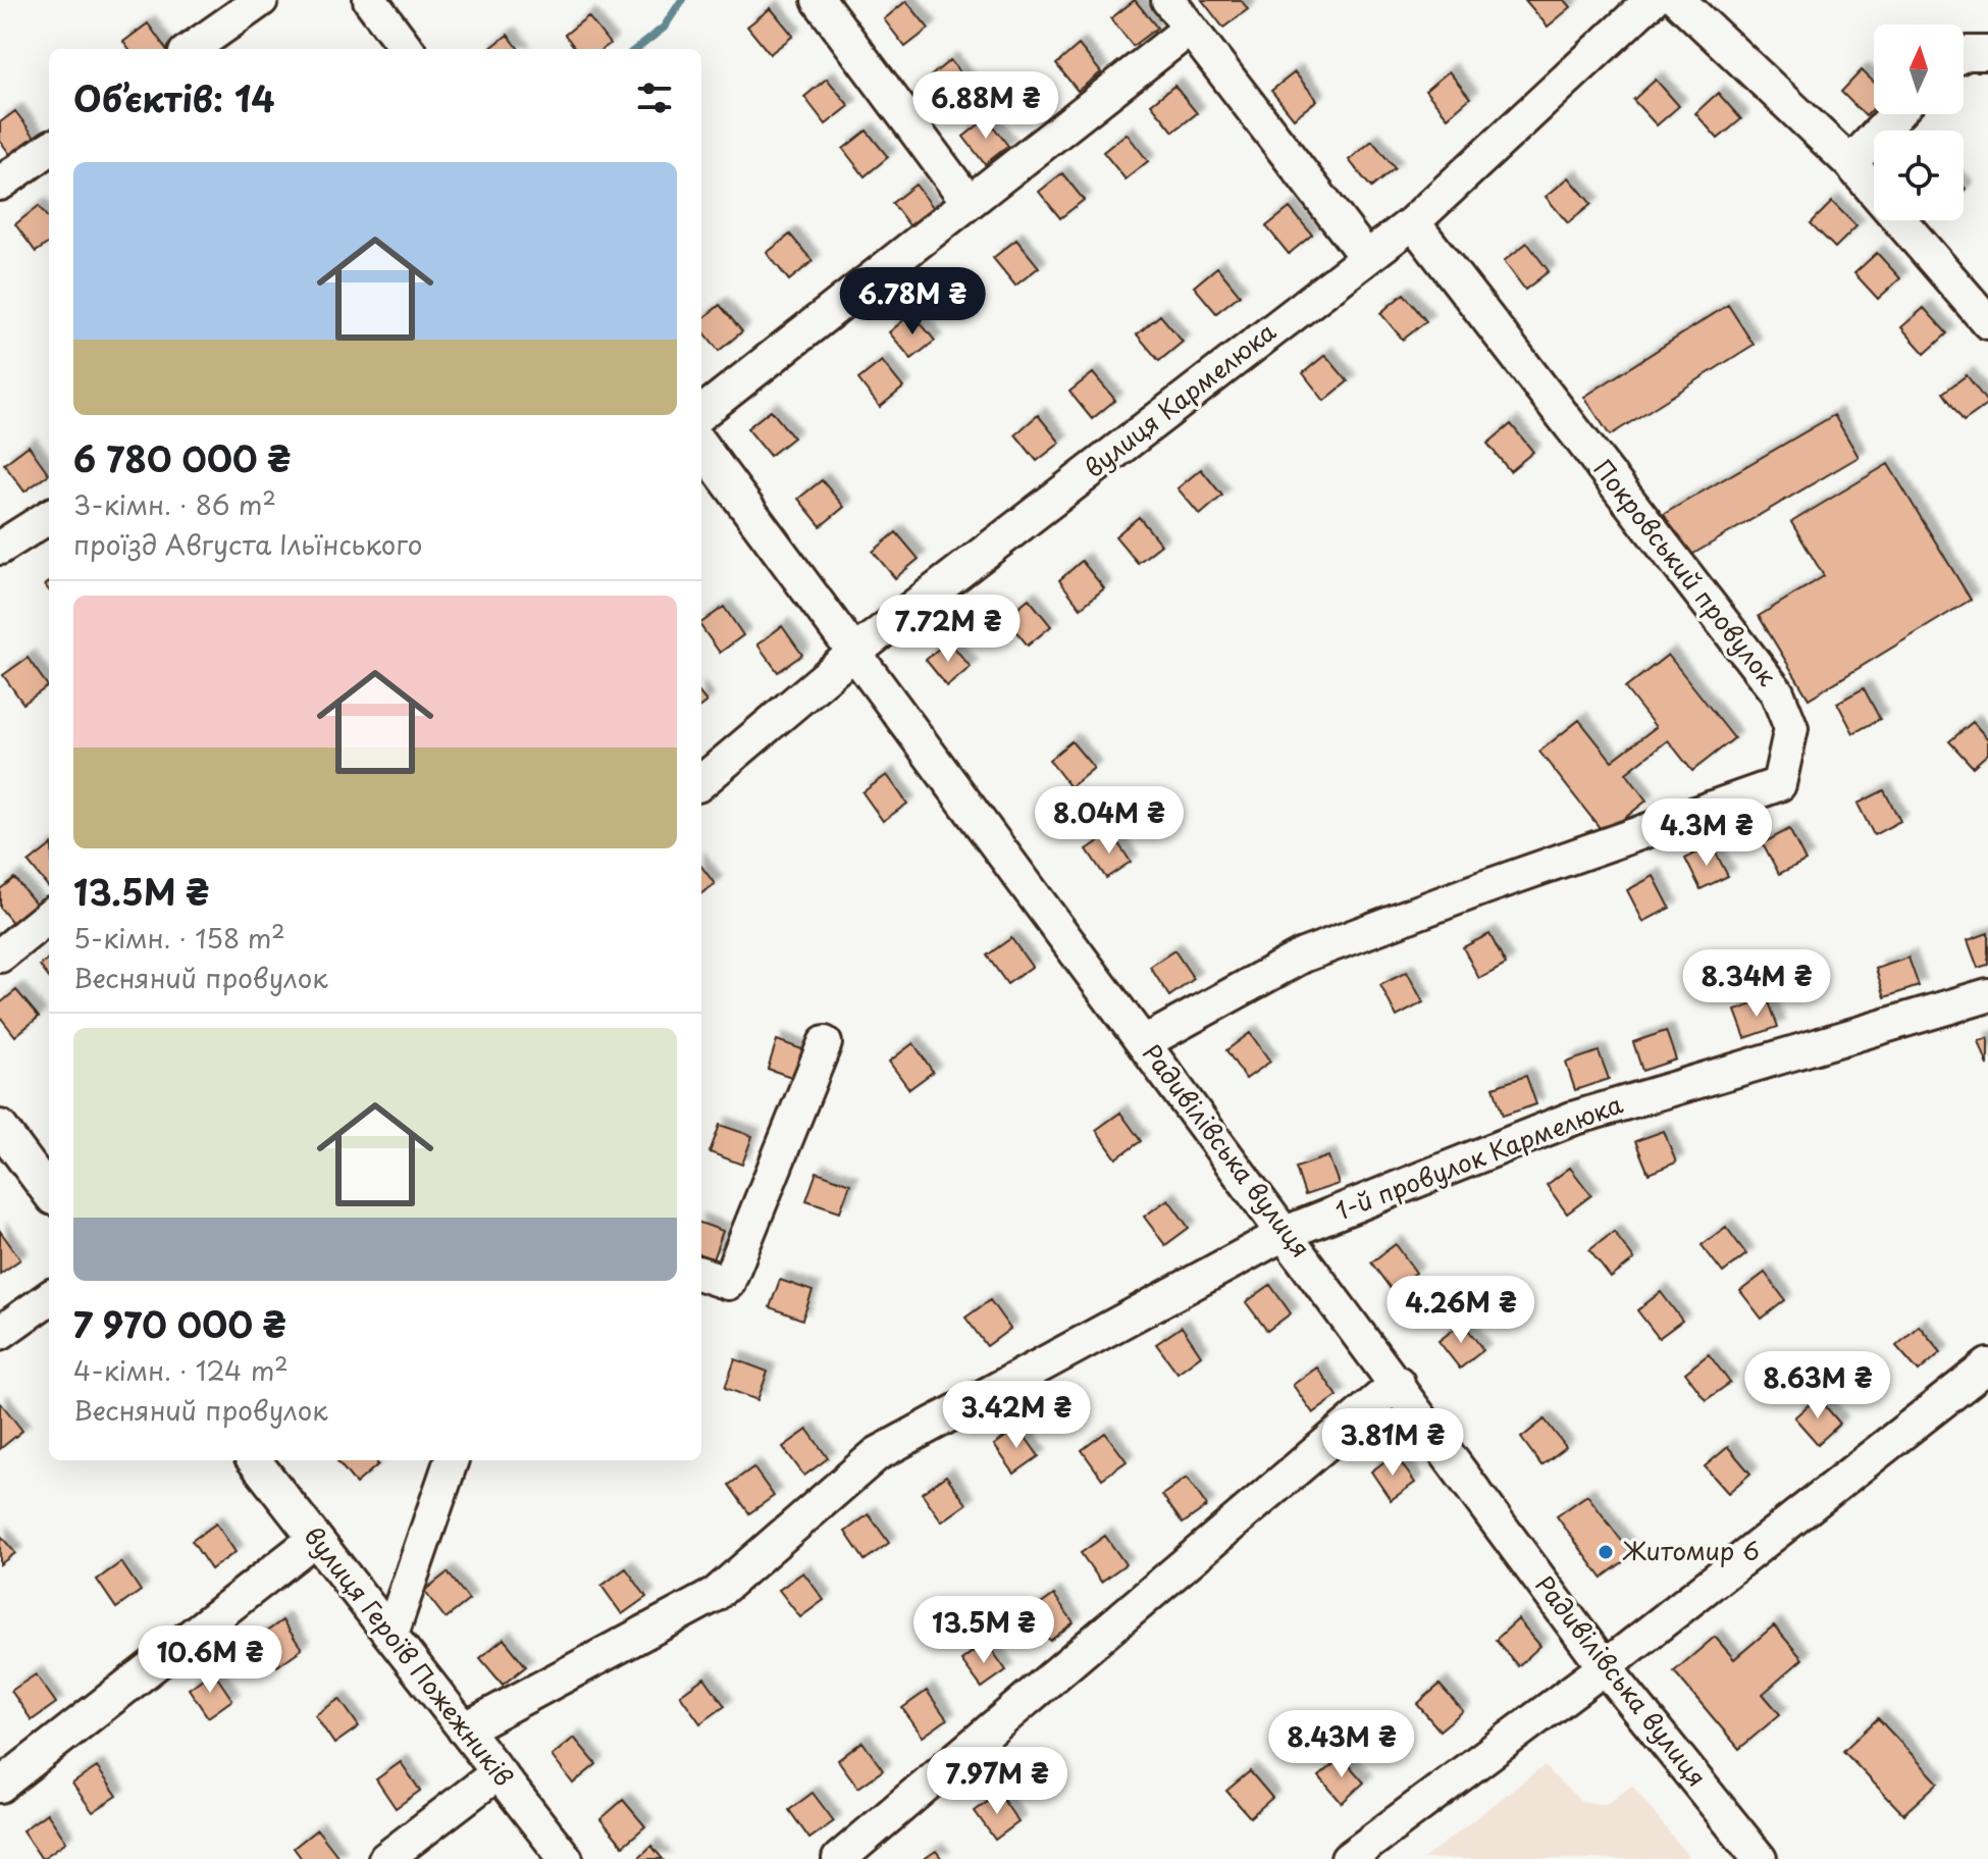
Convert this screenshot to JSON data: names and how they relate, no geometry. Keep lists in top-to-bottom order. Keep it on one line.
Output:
{"streets":{"street":["вулиця Кармелюка","Покровський провулок","Радивілівська вулиця","1-й провулок Кармелюка","вулиця Героїв Пожежників"]},"crossings":[["вулиця Кармелюка","Покровський провулок"],["вулиця Кармелюка","Радивілівська вулиця"],["Покровський провулок","Радивілівська вулиця"],["Радивілівська вулиця","1-й провулок Кармелюка"],["1-й провулок Кармелюка","вулиця Героїв Пожежників"]],"places":["Житомир 6"],"north":"top","page":{"heading":"Об’єктів: 14","price":["6.88M ₴","6.78M ₴","7.72M ₴","8.04M ₴","4.3M ₴","8.34M ₴","4.26M ₴","8.63M ₴","3.42M ₴","3.81M ₴","13.5M ₴","10.6M ₴","8.43M ₴","7.97M ₴"],"list":[{"name":"6 780 000 ₴","note":"3-кімн. · 86 m² · проїзд Августа Ільїнського"},{"name":"13.5M ₴","note":"5-кімн. · 158 m² · Весняний провулок"},{"name":"7 970 000 ₴","note":"4-кімн. · 124 m² · Весняний провулок"}]}}
